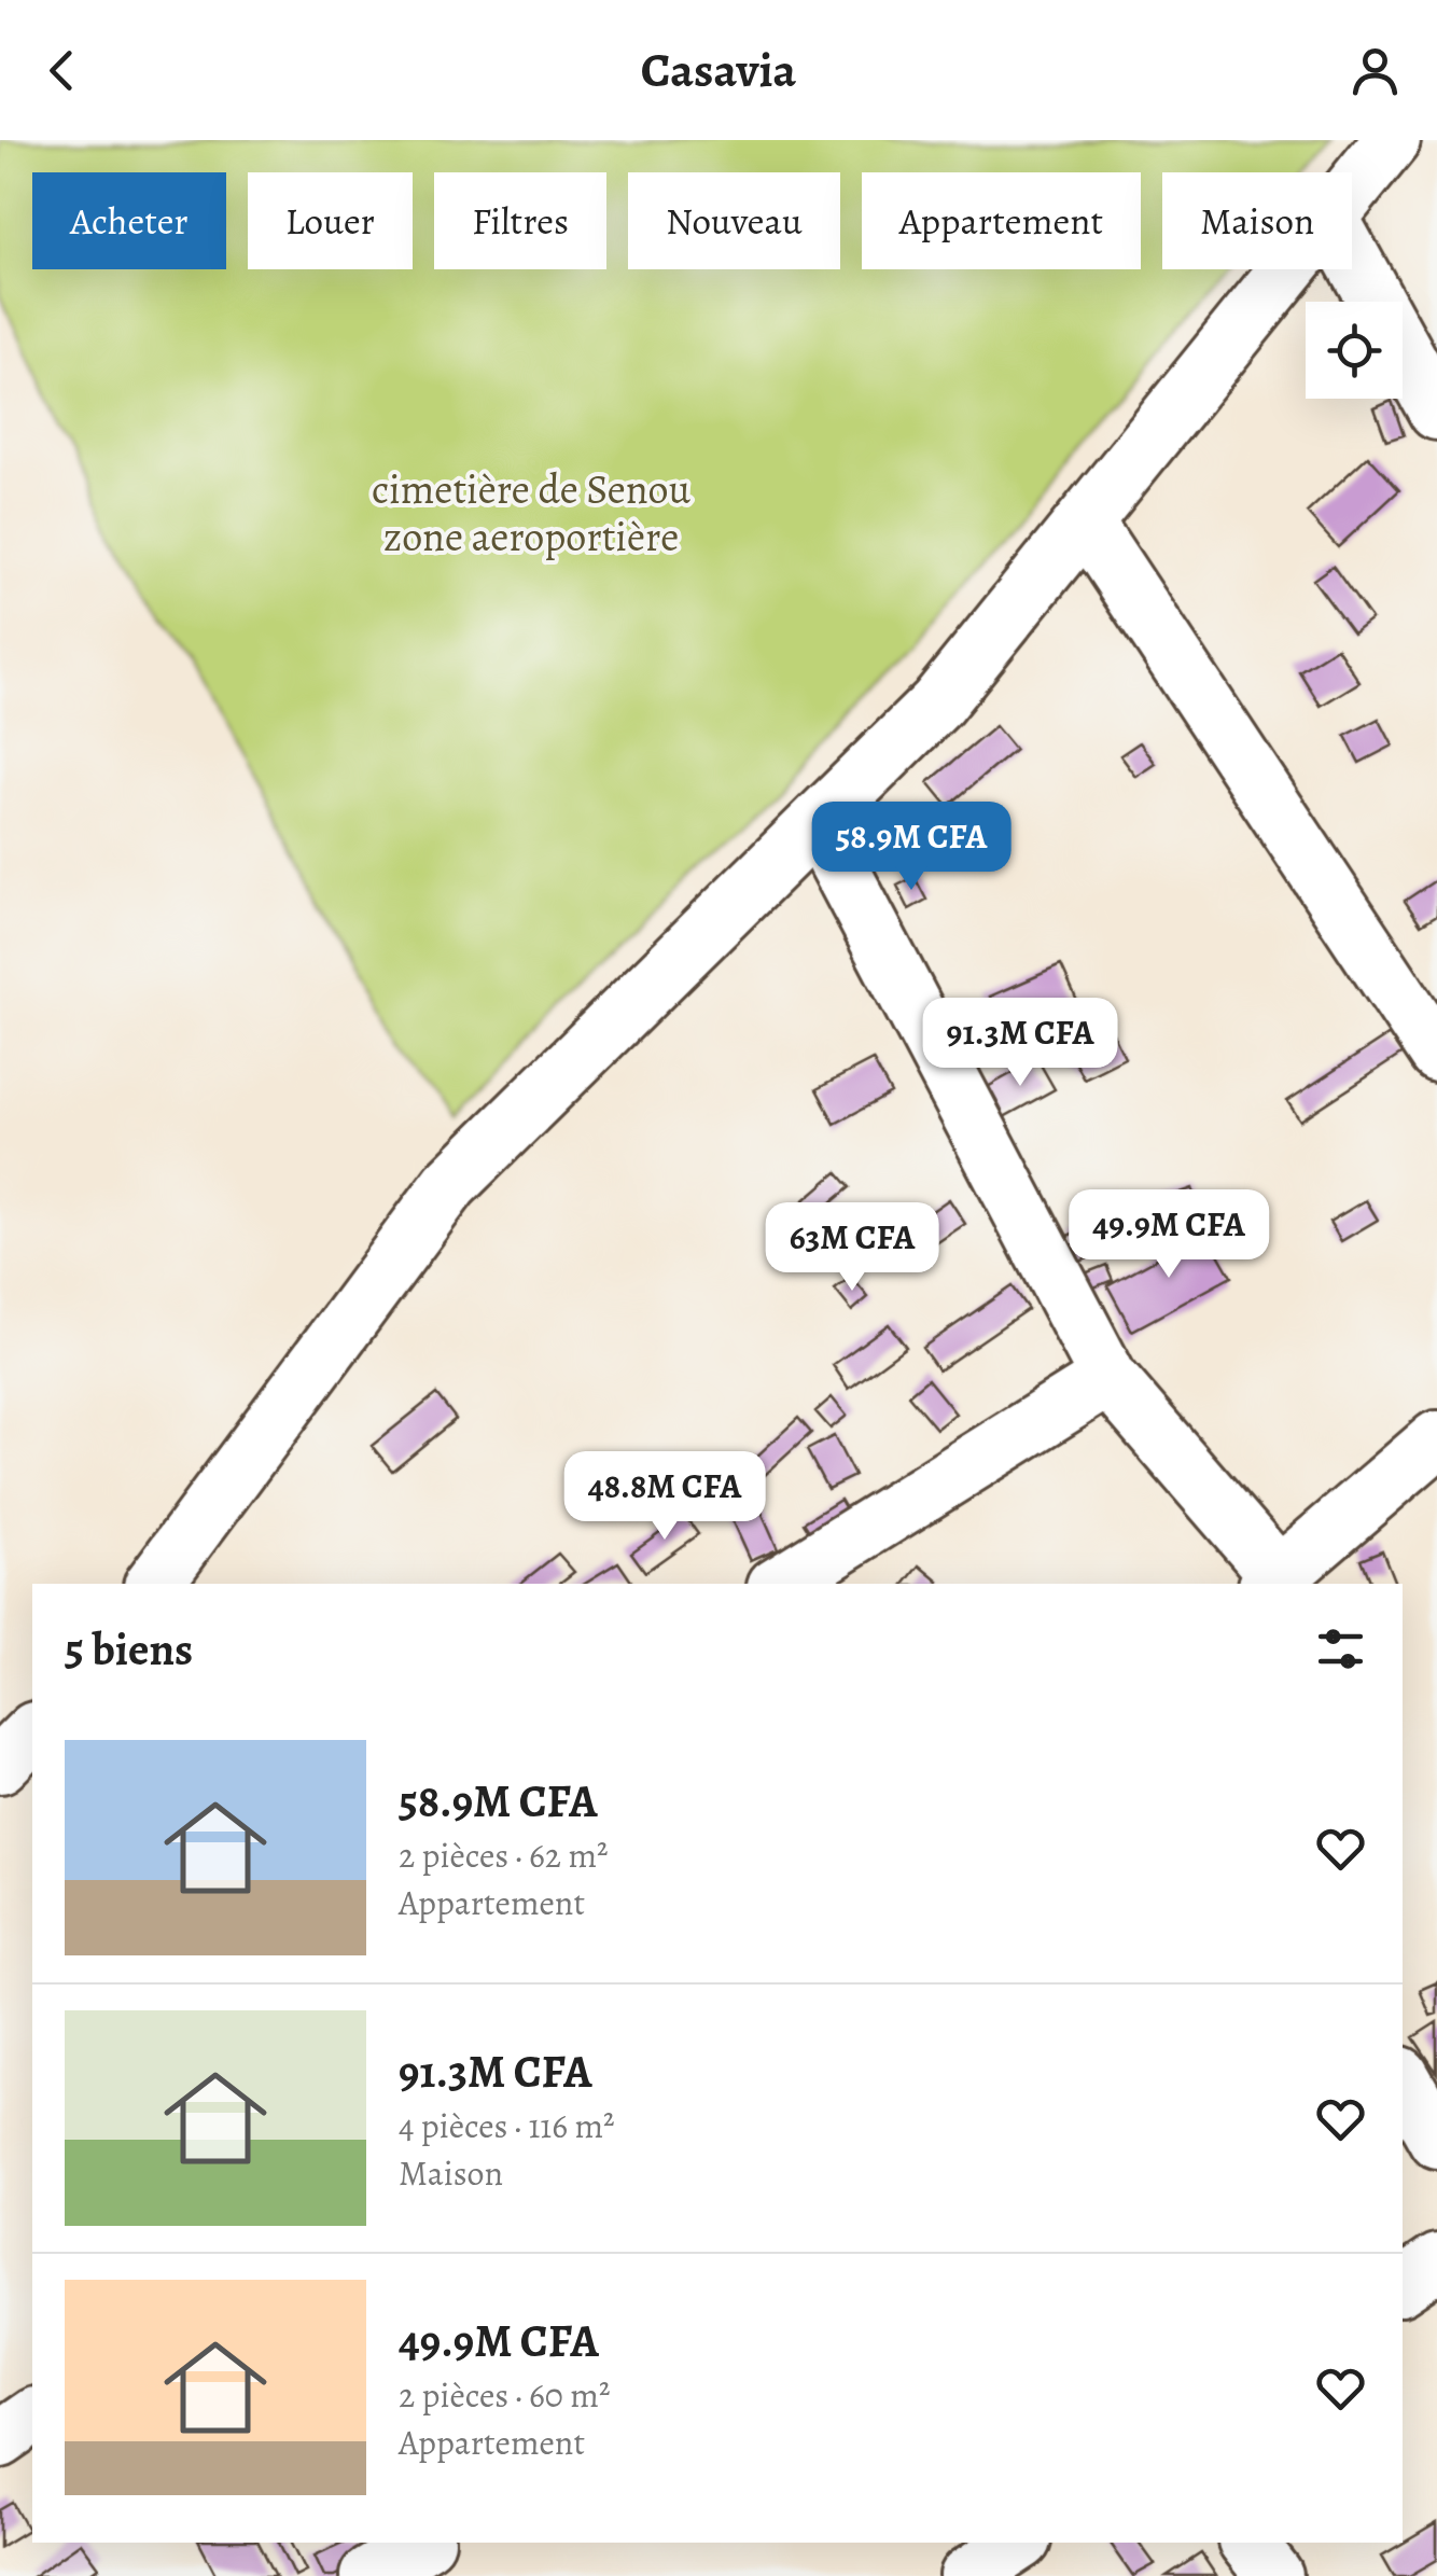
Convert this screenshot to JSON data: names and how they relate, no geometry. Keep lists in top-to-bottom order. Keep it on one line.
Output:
{"parks":["cimetière de Senou zone aeroportière"],"page":{"header":"Casavia","chip":["Acheter","Louer","Filtres","Nouveau","Appartement","Maison"],"price":["58.9M CFA","91.3M CFA","49.9M CFA","63M CFA","48.8M CFA"],"heading":"5 biens","list":[{"name":"58.9M CFA","note":"2 pièces · 62 m² · Appartement"},{"name":"91.3M CFA","note":"4 pièces · 116 m² · Maison"},{"name":"49.9M CFA","note":"2 pièces · 60 m² · Appartement"}]}}
